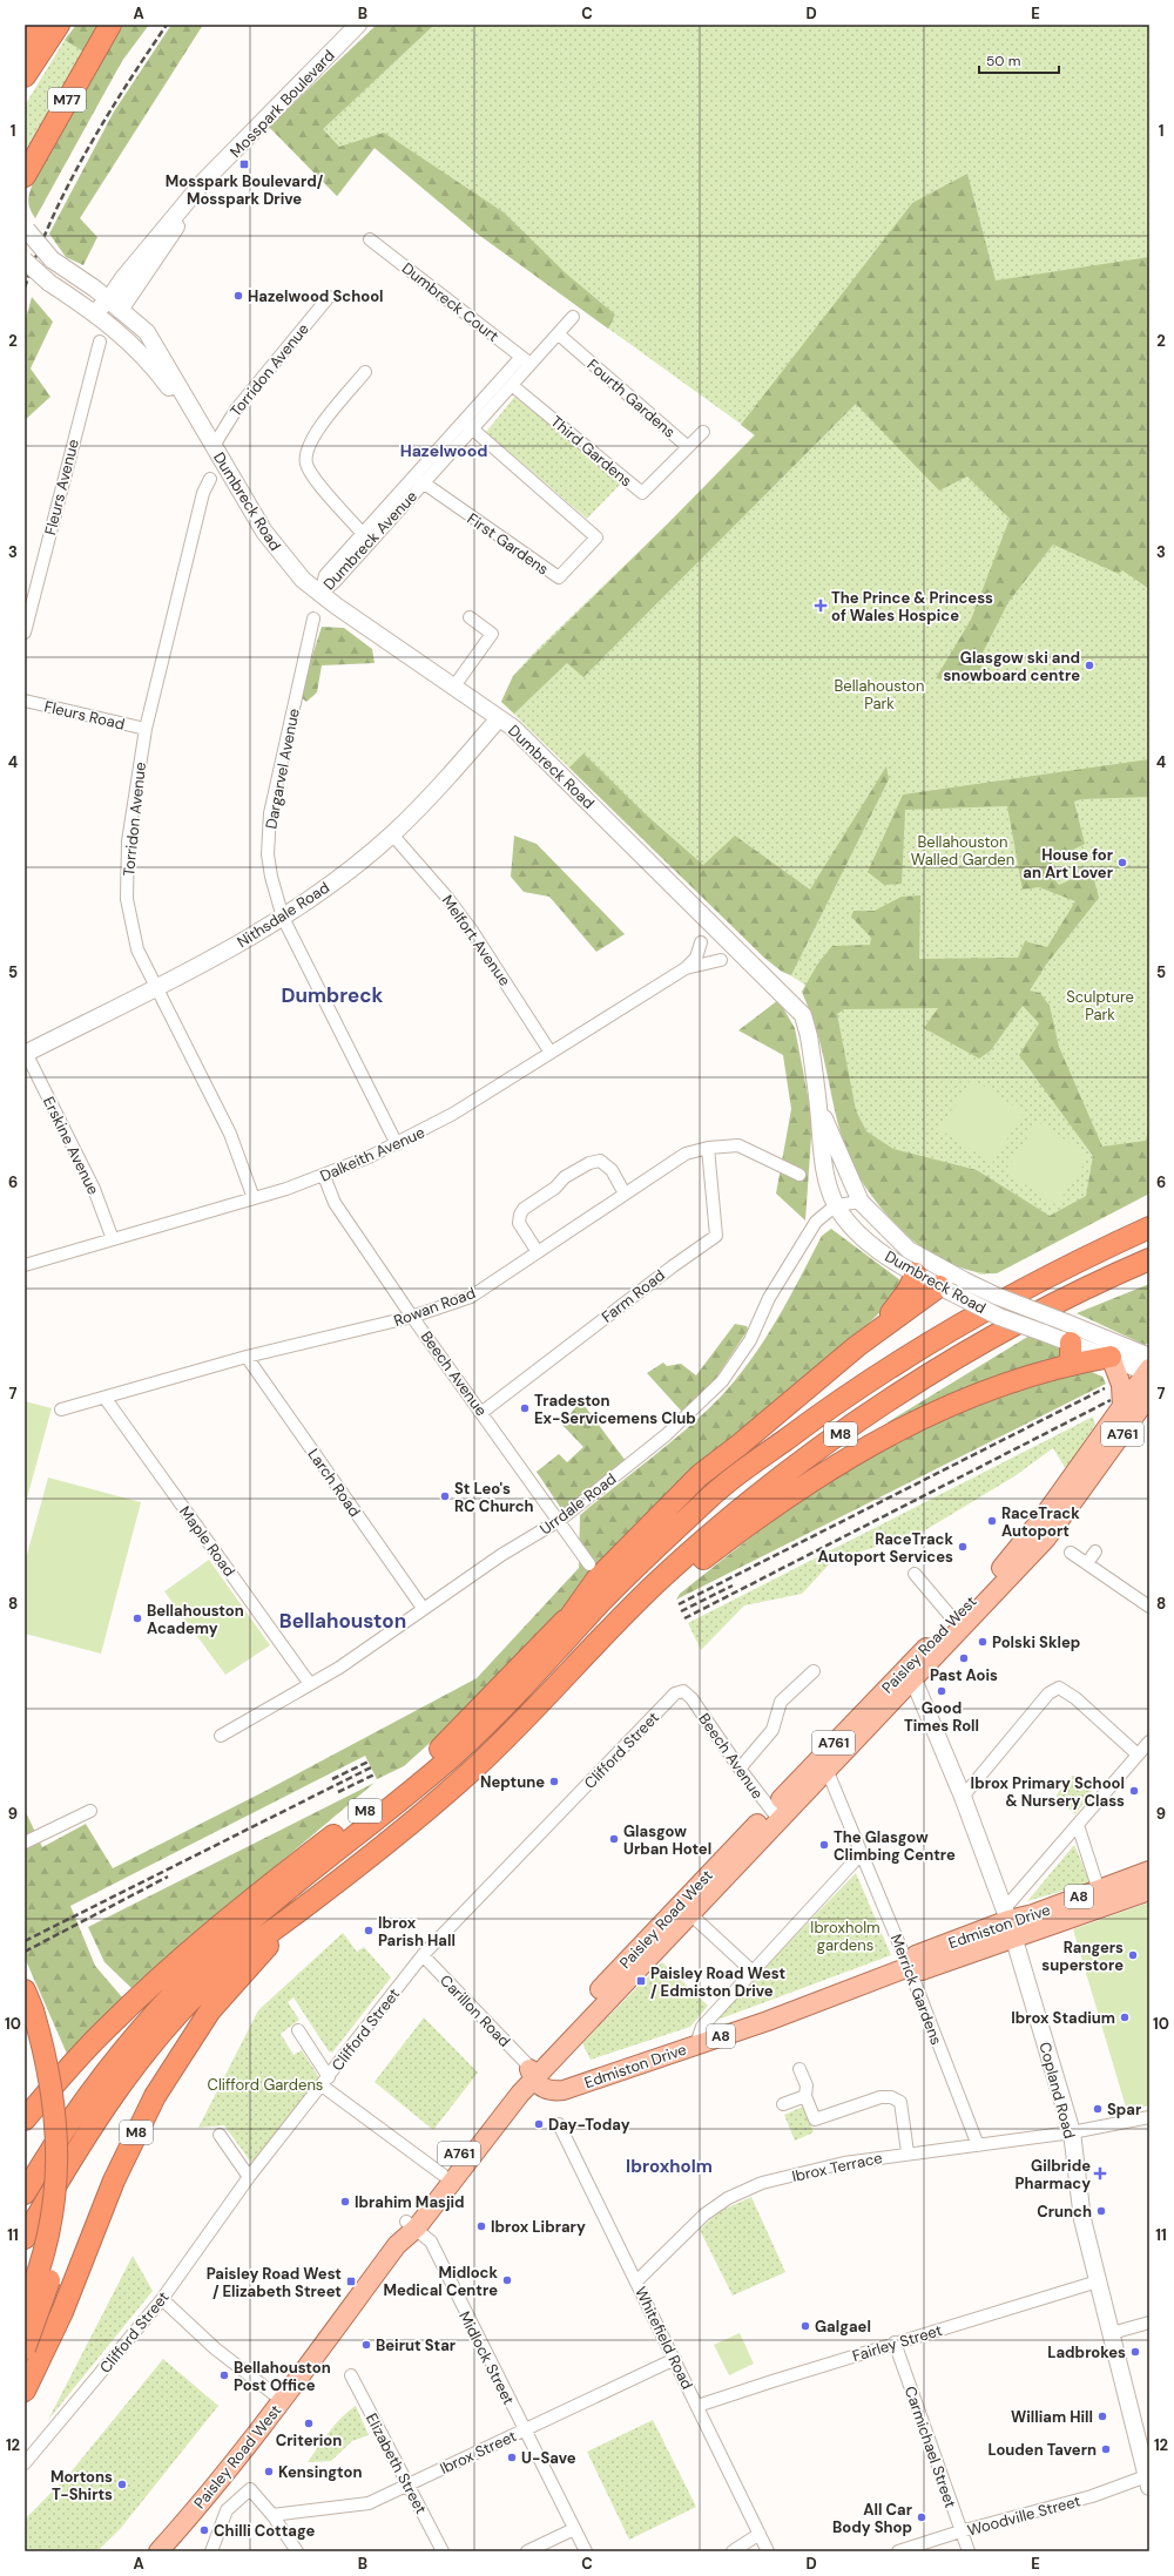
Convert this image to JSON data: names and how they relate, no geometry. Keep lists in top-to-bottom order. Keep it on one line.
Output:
{"streets":{"highway":["M77","M8"],"main road":["Mosspark Boulevard","Dumbreck Road","Nithsdale Road","A761","Paisley Road West","A8","Edmiston Drive","Copland Road"],"street":["Dumbreck Court","Torridon Avenue","Fourth Gardens","Third Gardens","Fleurs Avenue","Dumbreck Avenue","First Gardens","Fleurs Road","Dargarvel Avenue","Melfort Avenue","Erskine Avenue","Dalkeith Avenue","Farm Road","Rowan Road","Beech Avenue","Larch Road","Urrdale Road","Maple Road","Clifford Street","Merrick Gardens","Carillon Road","Ibrox Terrace","Whitefield Road","Fairley Street","Midlock Street","Carmichael Street","Ibrox Street","Elizabeth Street","Woodville Street"]},"crossings":[["Mosspark Boulevard","Dumbreck Road"],["Dumbreck Court","Dumbreck Avenue"],["Torridon Avenue","Dumbreck Road"],["Torridon Avenue","Fleurs Road"],["Torridon Avenue","Nithsdale Road"],["Torridon Avenue","Dalkeith Avenue"],["Fourth Gardens","Third Gardens"],["Fourth Gardens","Dumbreck Avenue"],["Third Gardens","Dumbreck Avenue"],["Dumbreck Road","Dumbreck Avenue"],["Dumbreck Road","Nithsdale Road"],["Dumbreck Road","M8"],["Dumbreck Road","Urrdale Road"],["Dumbreck Road","Paisley Road West"],["Dumbreck Avenue","First Gardens"],["Dargarvel Avenue","Nithsdale Road"],["Dargarvel Avenue","Dalkeith Avenue"],["Nithsdale Road","Melfort Avenue"],["Nithsdale Road","Erskine Avenue"],["Melfort Avenue","Dalkeith Avenue"],["Erskine Avenue","Dalkeith Avenue"],["Dalkeith Avenue","Beech Avenue"],["Farm Road","Rowan Road"],["Farm Road","Beech Avenue"],["Rowan Road","Beech Avenue"],["Rowan Road","Larch Road"],["Rowan Road","Maple Road"],["Beech Avenue","Urrdale Road"],["Beech Avenue","Paisley Road West"],["Beech Avenue","Clifford Street"],["Larch Road","Urrdale Road"],["Urrdale Road","Maple Road"],["Paisley Road West","Edmiston Drive"],["Paisley Road West","Merrick Gardens"],["Paisley Road West","Carillon Road"],["Paisley Road West","Copland Road"],["Paisley Road West","Midlock Street"],["Clifford Street","Carillon Road"],["Edmiston Drive","Merrick Gardens"],["Edmiston Drive","Carillon Road"],["Edmiston Drive","Copland Road"],["Merrick Gardens","Ibrox Terrace"],["Copland Road","Ibrox Terrace"],["Copland Road","Fairley Street"],["Copland Road","Woodville Street"],["Ibrox Terrace","Whitefield Road"],["Whitefield Road","Fairley Street"],["Whitefield Road","Ibrox Street"],["Fairley Street","Carmichael Street"],["Midlock Street","Ibrox Street"],["Carmichael Street","Woodville Street"],["Ibrox Street","Elizabeth Street"]],"districts":["Hazelwood","Dumbreck","Bellahouston","Ibroxholm"],"parks":["Bellahouston Park","Bellahouston Walled Garden","Sculpture Park","Ibroxholm gardens","Clifford Gardens"],"places":{"transit":["Mosspark Boulevard/ Mosspark Drive","Paisley Road West / Edmiston Drive","Paisley Road West / Elizabeth Street"],"other":["Hazelwood School","Glasgow ski and snowboard centre","House for an Art Lover","Tradeston Ex-Servicemens Club","St Leo's RC Church","RaceTrack Autoport","RaceTrack Autoport Services","Bellahouston Academy","Polski Sklep","Past Aois","Good Times Roll","Neptune","Ibrox Primary School & Nursery Class","Glasgow Urban Hotel","The Glasgow Climbing Centre","Ibrox Parish Hall","Rangers superstore","Ibrox Stadium","Spar","Day-Today","Ibrahim Masjid","Crunch","Ibrox Library","Midlock Medical Centre","Galgael","Beirut Star","Ladbrokes","Bellahouston Post Office","William Hill","Criterion","Louden Tavern","U-Save","Kensington","Mortons T-Shirts","All Car Body Shop","Chilli Cottage"],"health":["The Prince & Princess of Wales Hospice","Gilbride Pharmacy"]},"scale_bar":"50 m","grid":{"columns":["A","B","C","D","E"],"rows":["1","2","3","4","5","6","7","8","9","10","11","12"]}}
